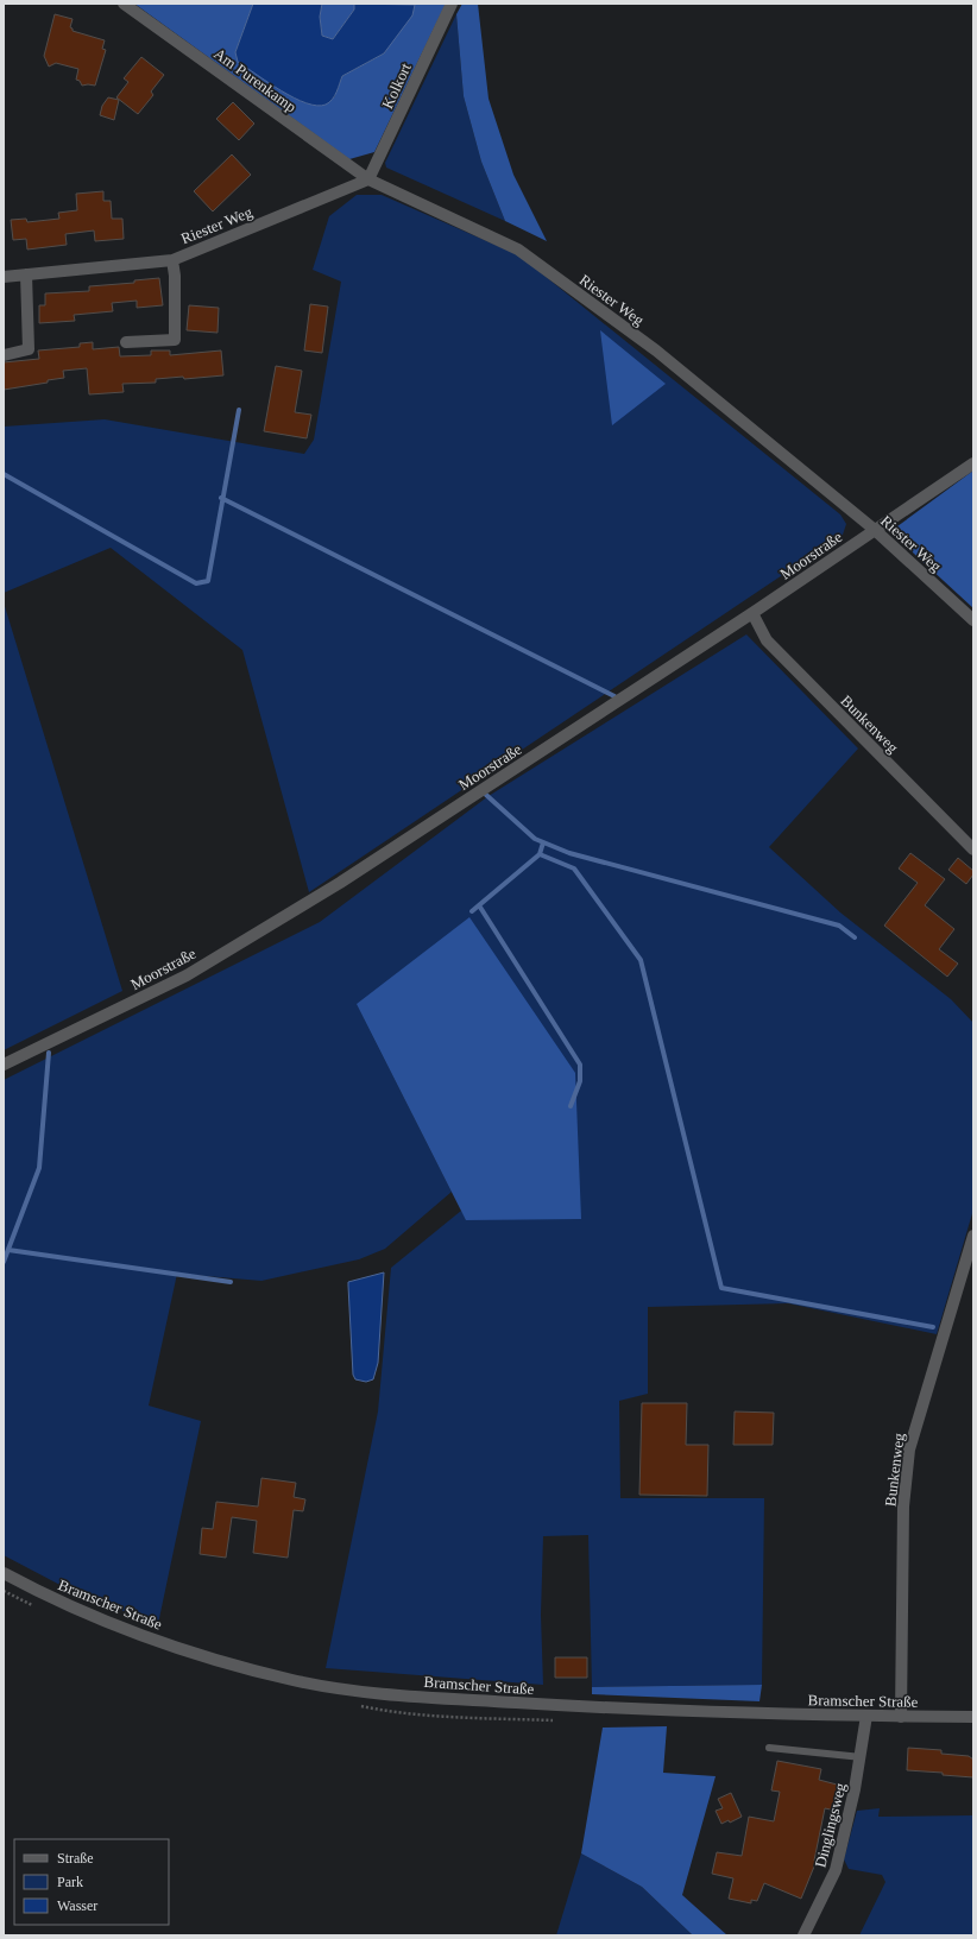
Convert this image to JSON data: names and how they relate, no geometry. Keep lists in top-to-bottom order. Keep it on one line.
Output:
{"streets":{"street":["Am Purenkamp","Kolkort","Riester Weg","Moorstraße","Bunkenweg","Bramscher Straße","Dinglingsweg"]},"crossings":[["Am Purenkamp","Kolkort"],["Am Purenkamp","Riester Weg"],["Kolkort","Riester Weg"],["Riester Weg","Moorstraße"],["Moorstraße","Bunkenweg"],["Bunkenweg","Bramscher Straße"],["Bramscher Straße","Dinglingsweg"]],"legend":["Straße","Park","Wasser"]}
